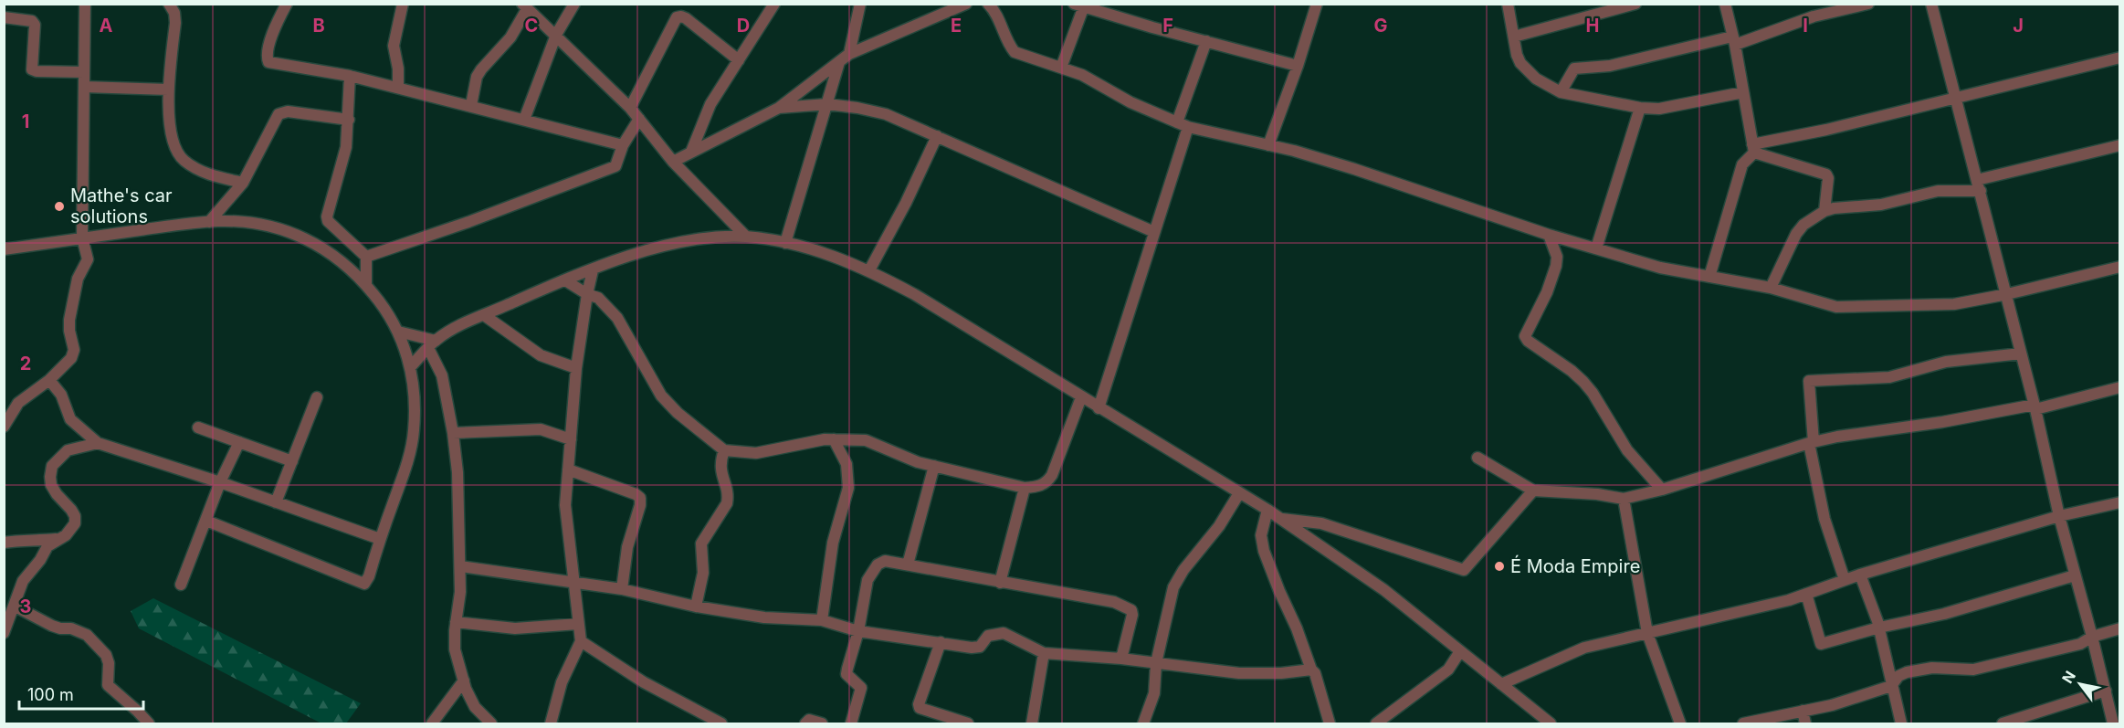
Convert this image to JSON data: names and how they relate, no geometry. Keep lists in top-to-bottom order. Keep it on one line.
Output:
{"places":["Mathe's car solutions","É Moda Empire"],"scale_bar":"100 m","north":"top left","grid":{"columns":["A","B","C","D","E","F","G","H","I","J"],"rows":["1","2","3"]}}
